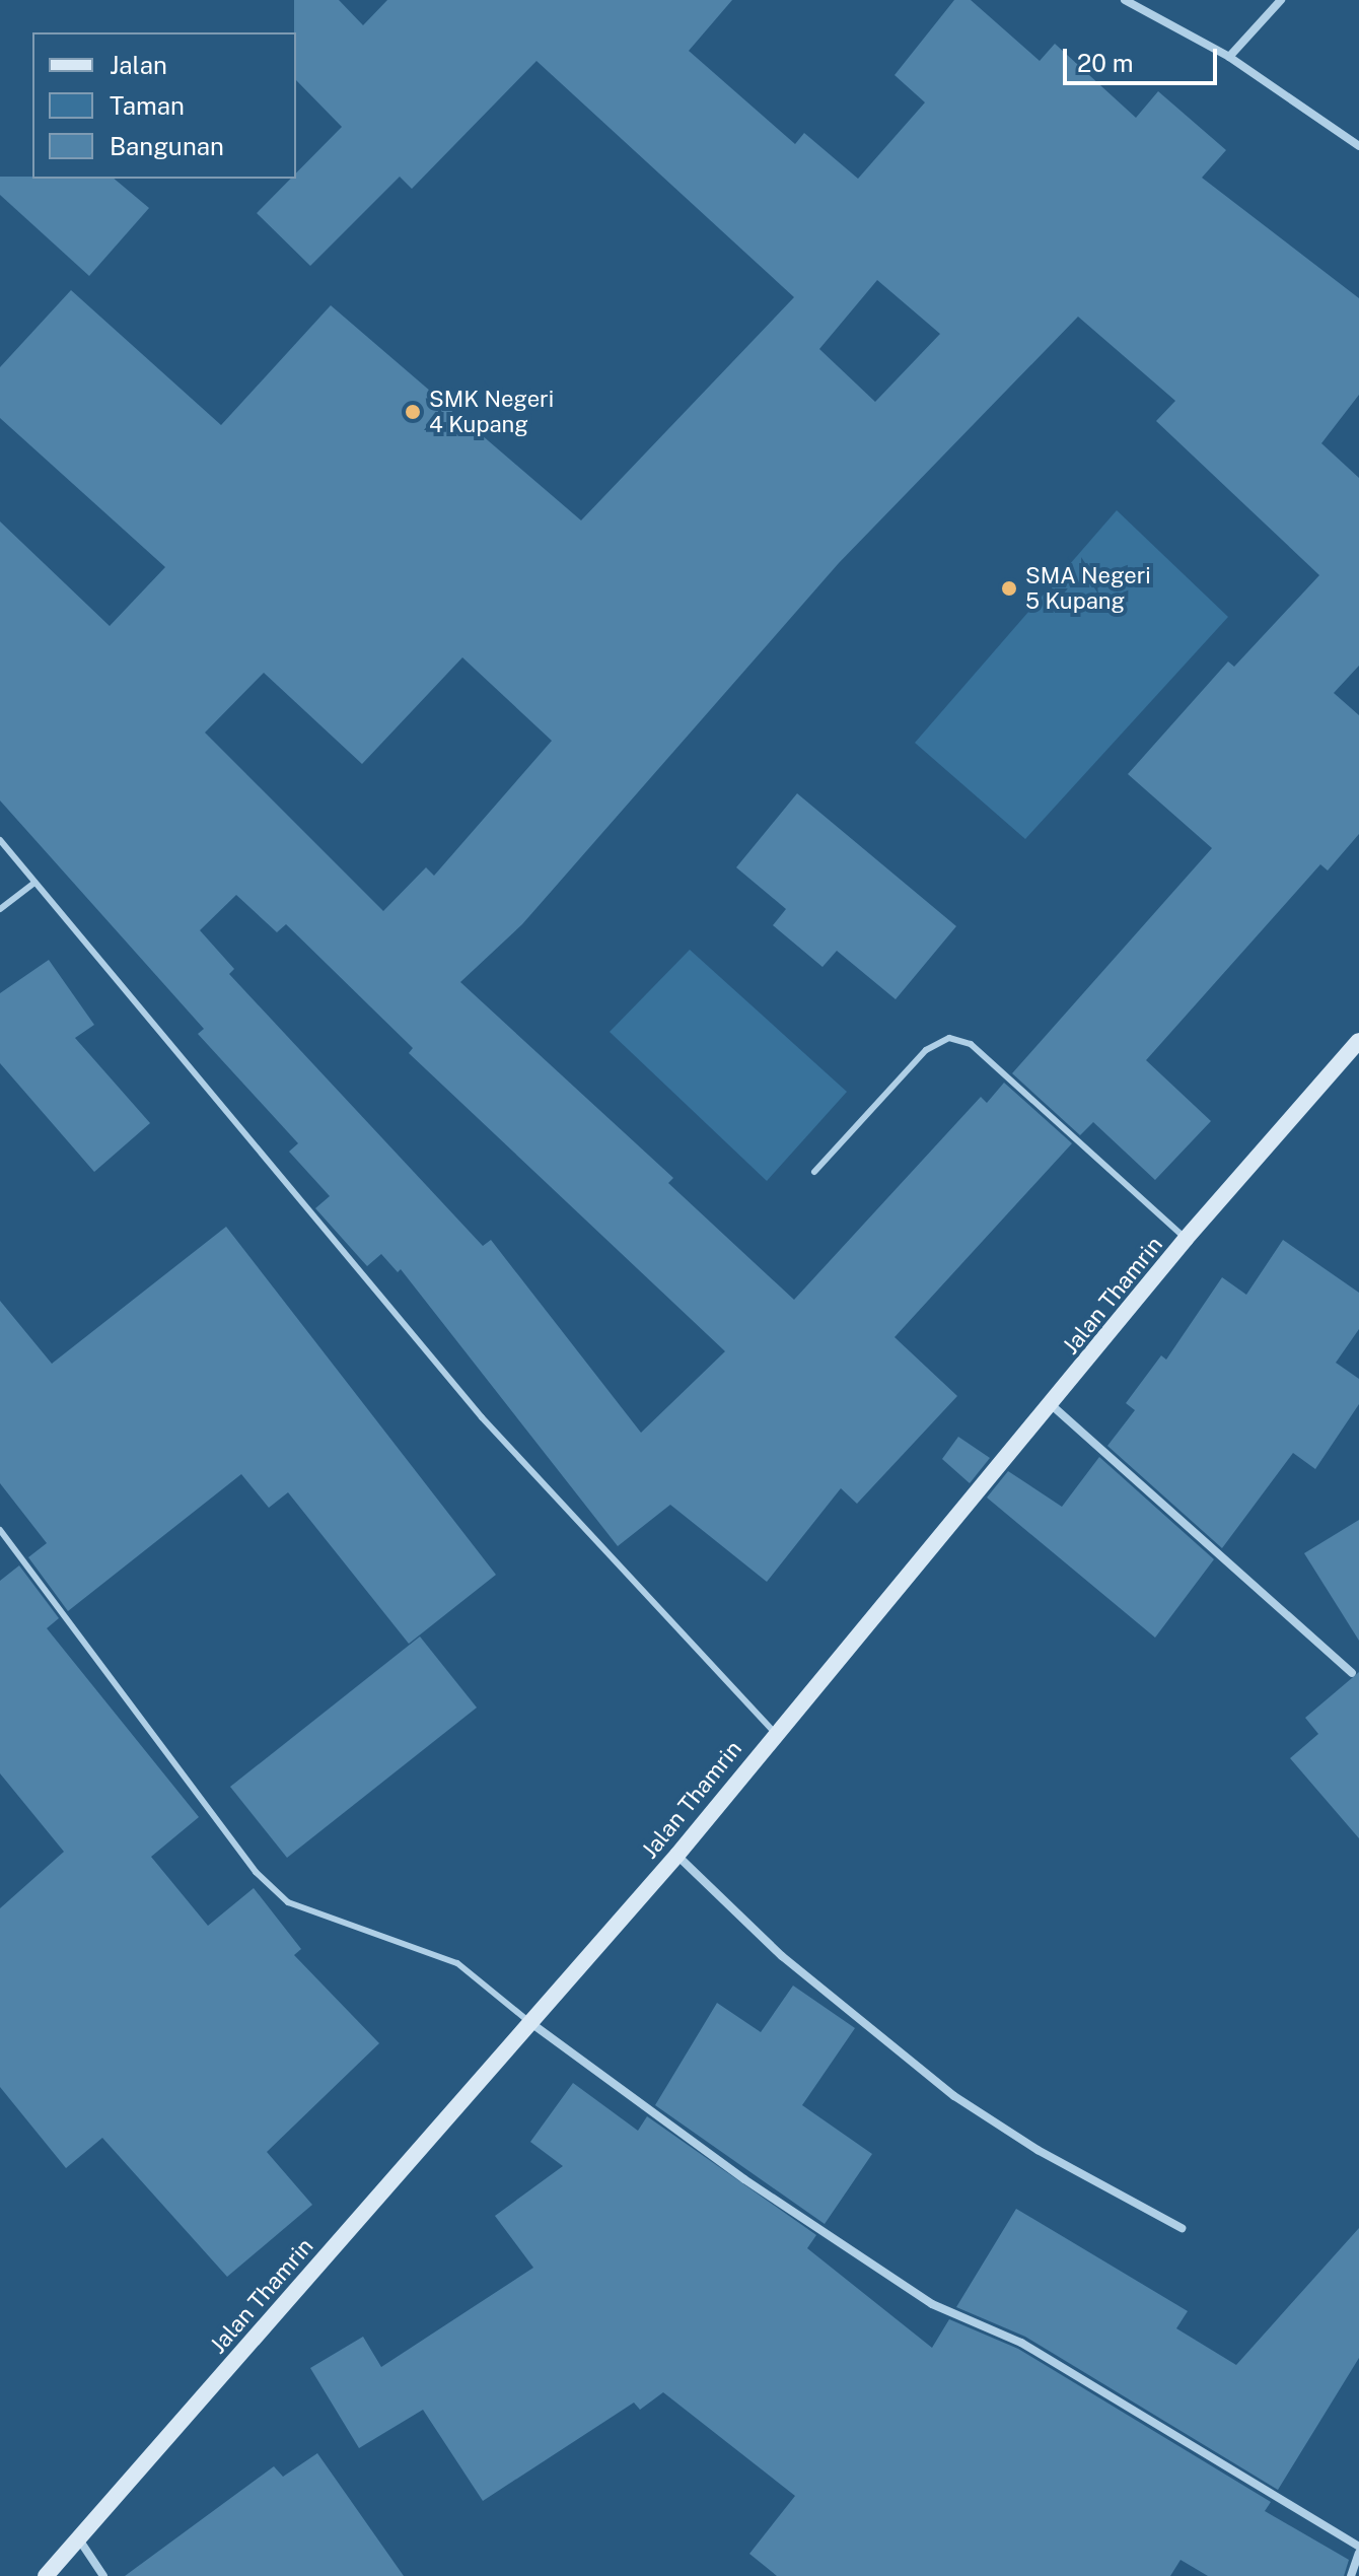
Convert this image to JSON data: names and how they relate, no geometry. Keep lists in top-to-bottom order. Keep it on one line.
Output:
{"streets":{"main road":["Jalan Thamrin"]},"places":["SMK Negeri 4 Kupang","SMA Negeri 5 Kupang"],"legend":["Jalan","Taman","Bangunan"],"scale_bar":"20 m"}
